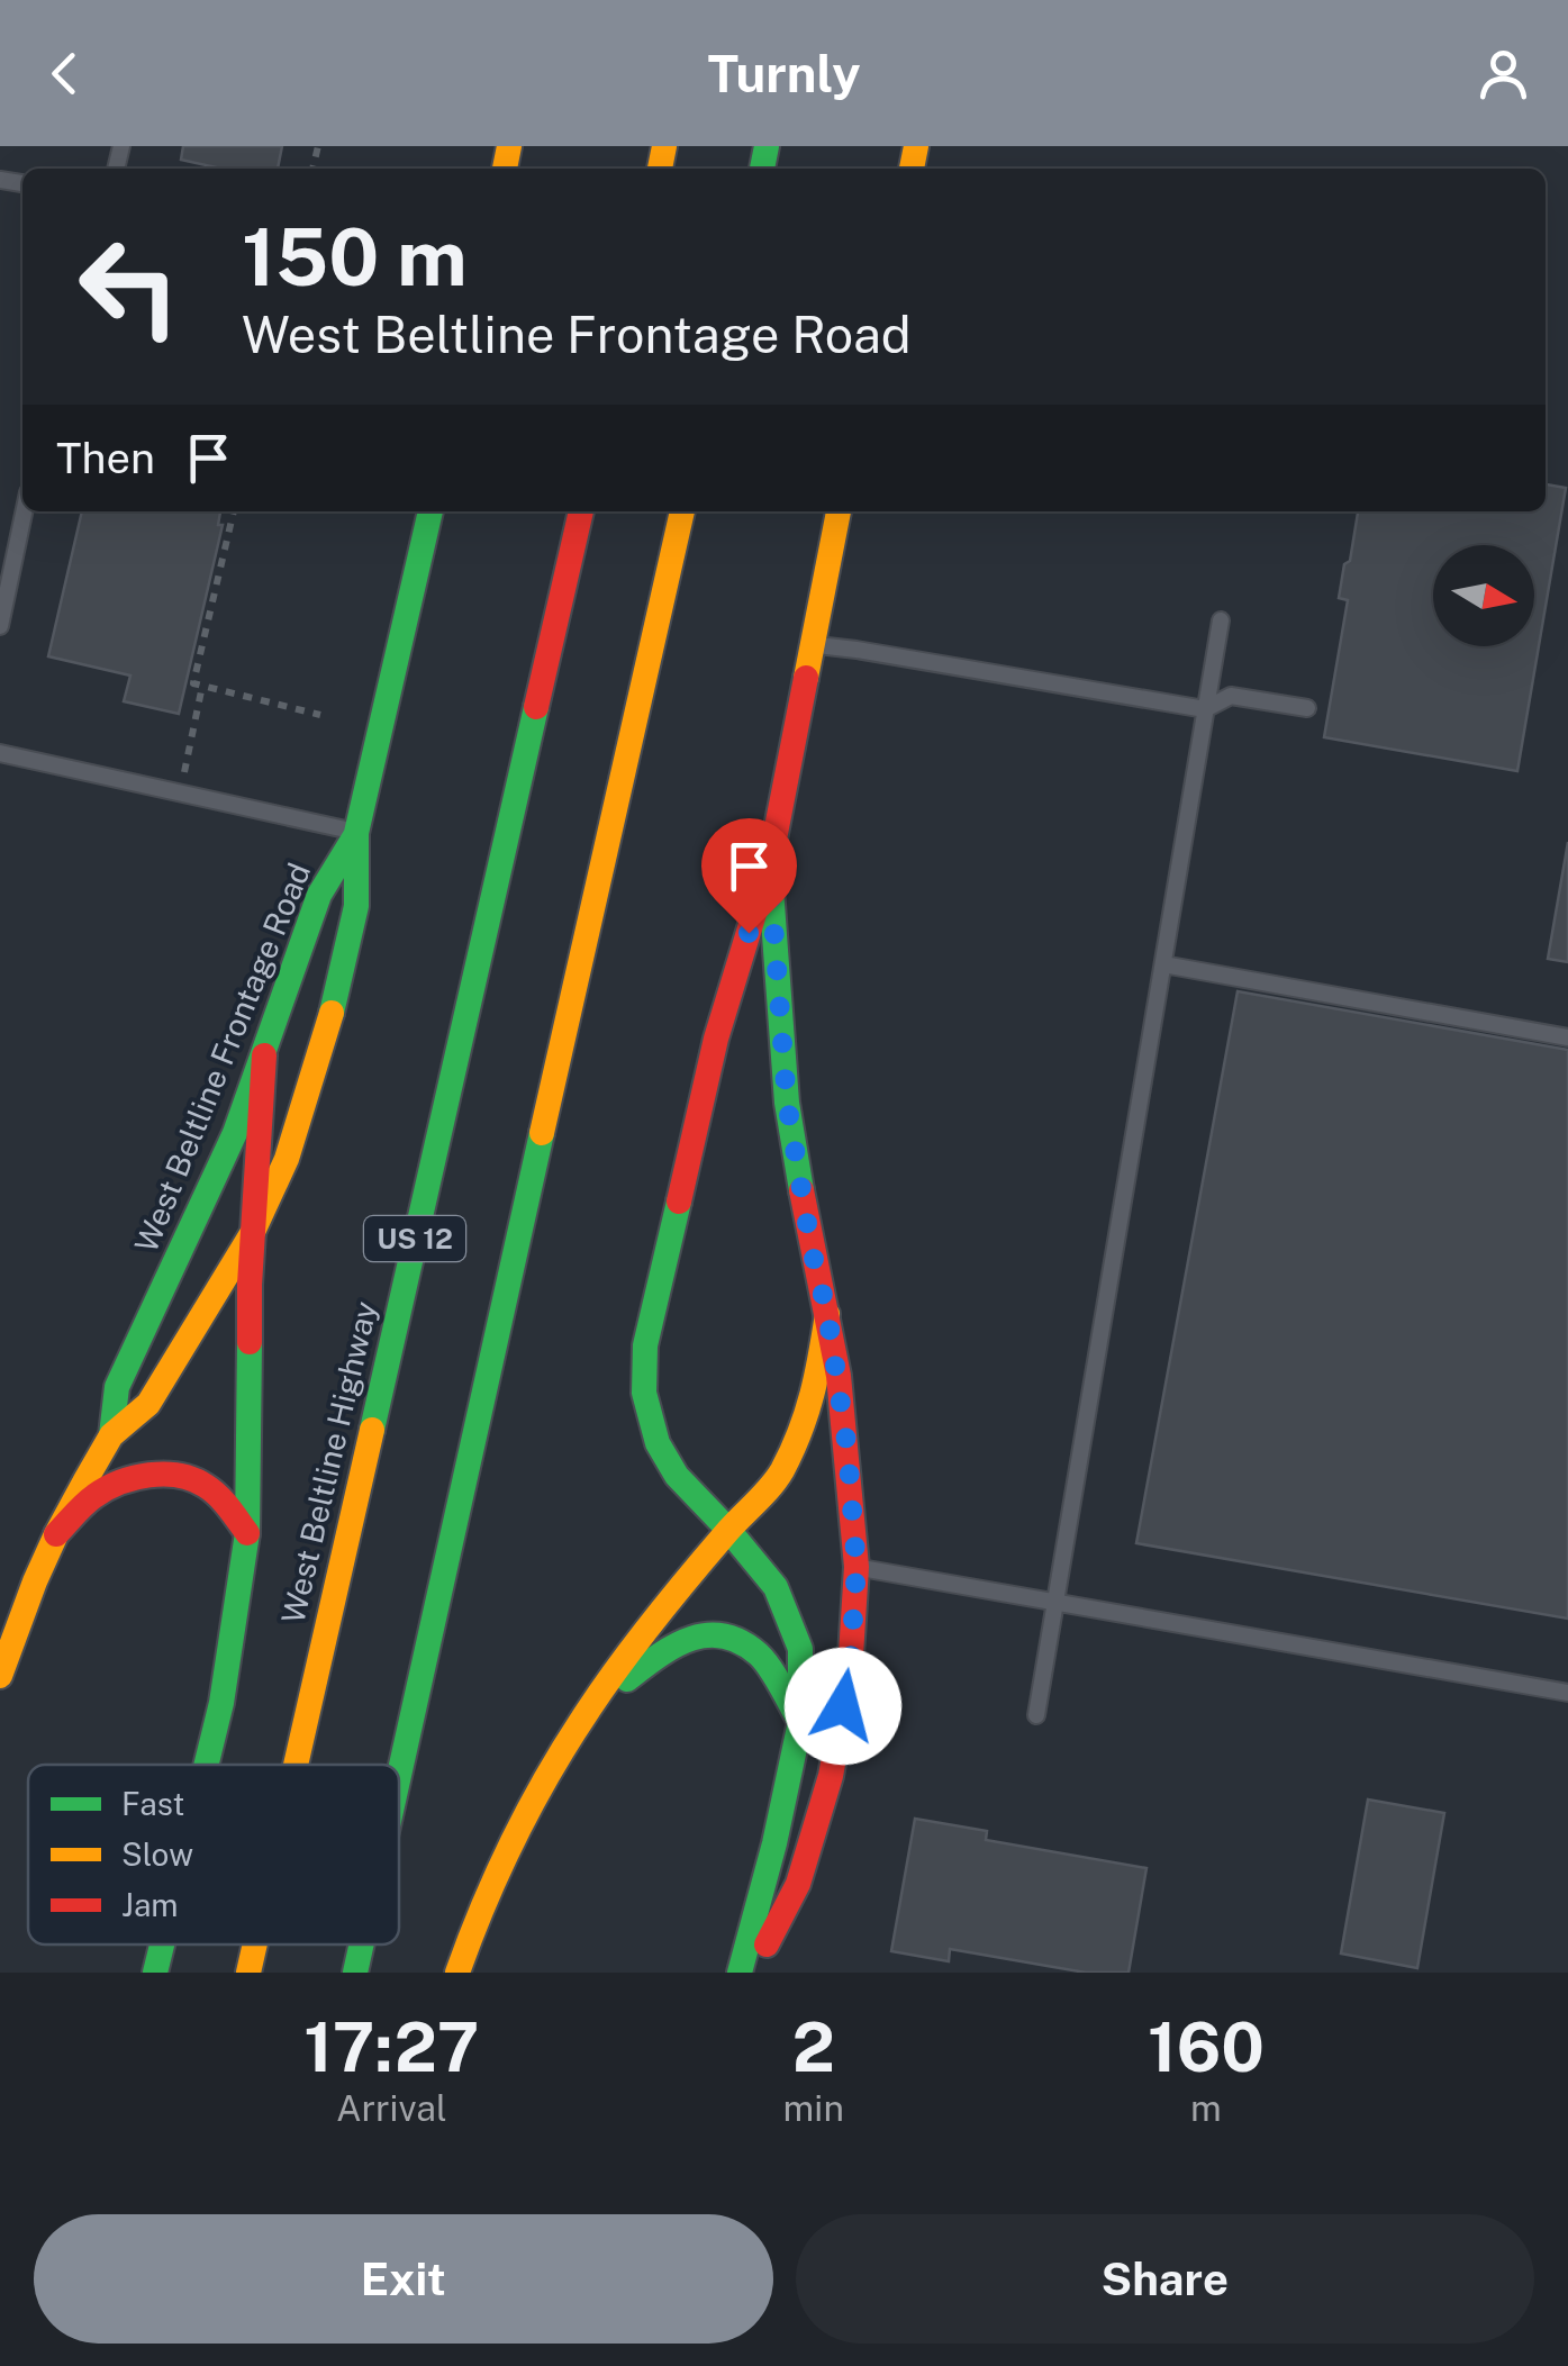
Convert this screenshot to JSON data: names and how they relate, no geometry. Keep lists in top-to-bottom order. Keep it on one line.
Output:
{"streets":{"main road":["West Beltline Frontage Road","US 12","West Beltline Highway"]},"legend":["Fast","Slow","Jam"],"north":"right","page":{"header":"Turnly","turn":["150 m","West Beltline Frontage Road"],"then":"Then","eta":["17:27","Arrival","2","min","160","m"],"buttons":["Exit","Share"]}}
